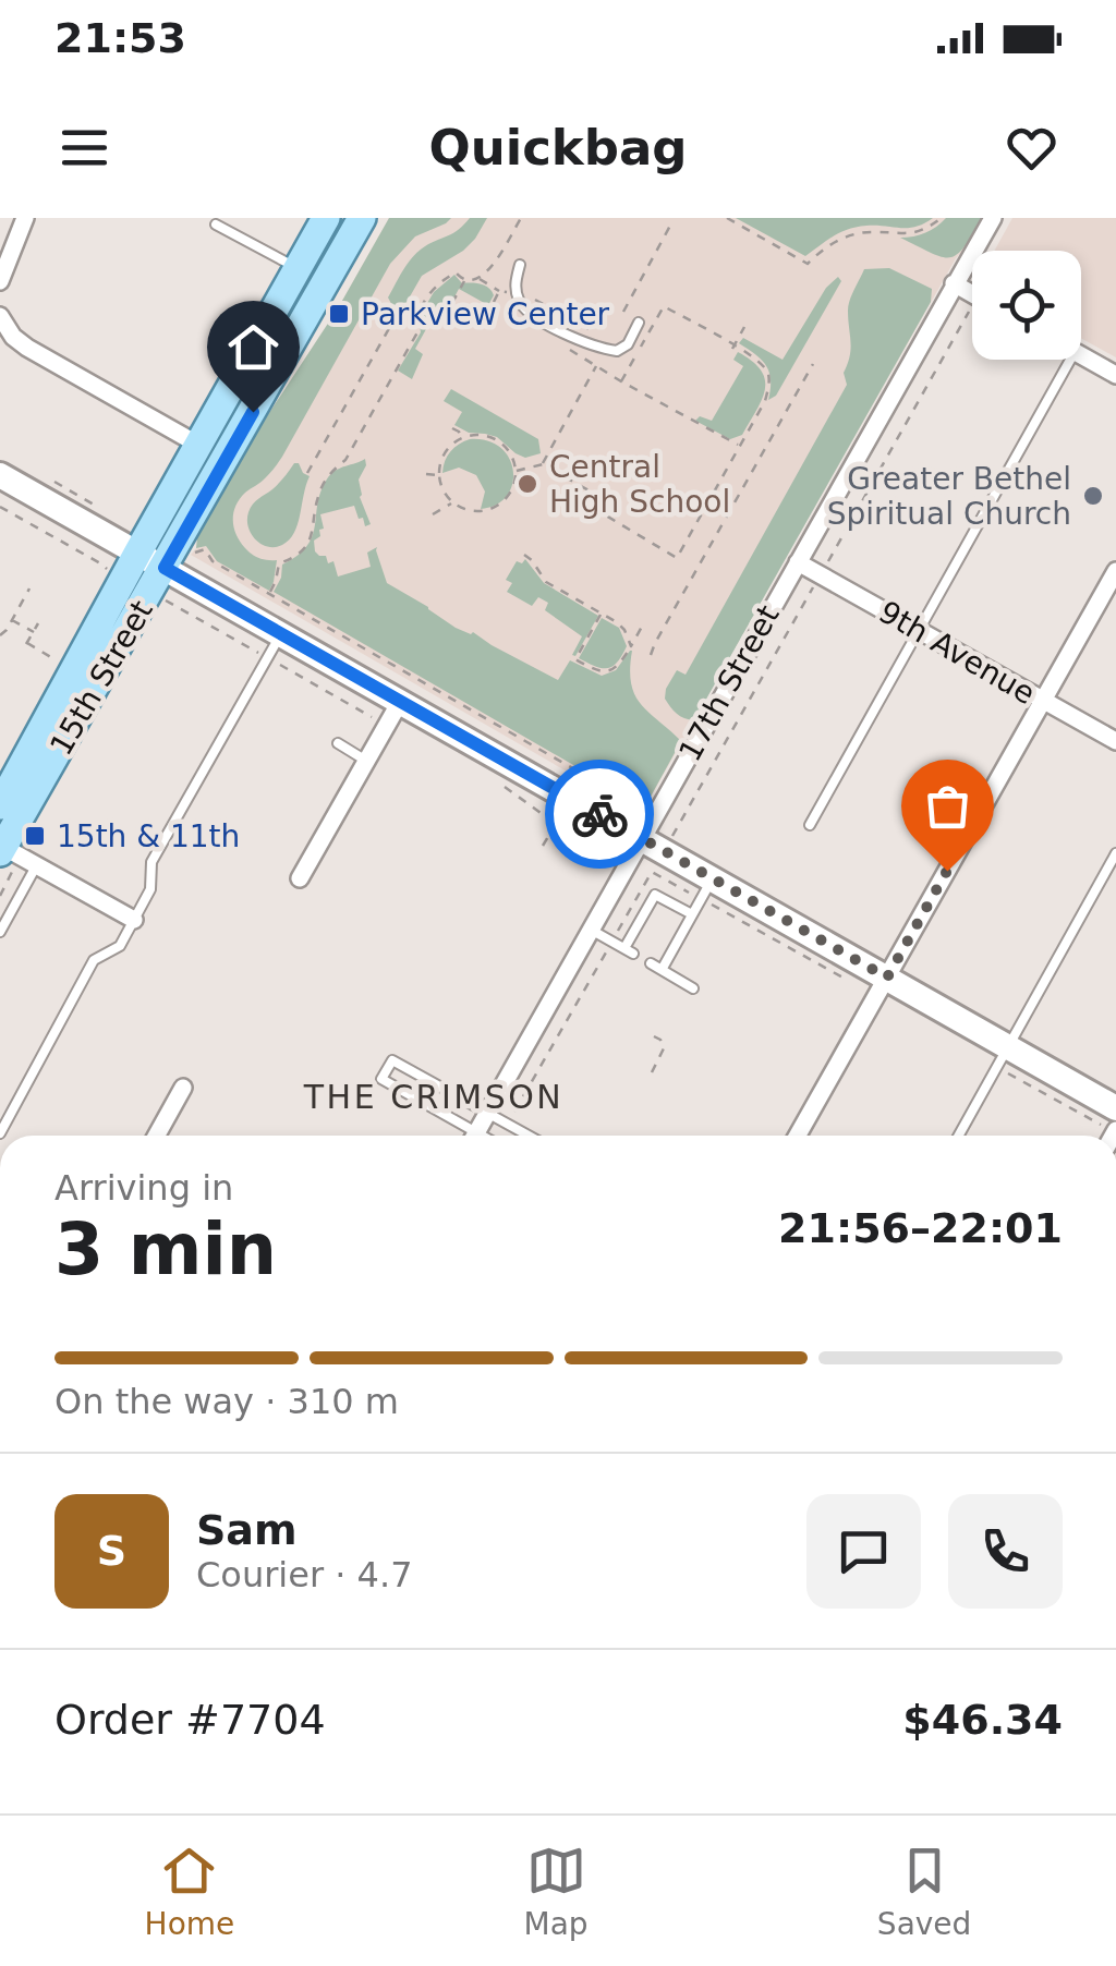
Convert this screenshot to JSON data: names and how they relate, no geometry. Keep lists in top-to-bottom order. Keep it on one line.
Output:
{"streets":{"main road":["15th Street"],"street":["9th Avenue","17th Street"]},"crossings":[["9th Avenue","17th Street"]],"districts":["THE CRIMSON"],"places":{"transit":["Parkview Center","15th & 11th"],"other":["Central High School","Greater Bethel Spiritual Church"]},"page":{"status":"21:53","header":"Quickbag","heading":["3 min","Arriving in","21:56–22:01"],"panel":["Sam","Courier · 4.7","Order #7704","$46.34"],"bar":"On the way · 310 m","round":"S","tabs":["Home","Map","Saved"]}}
